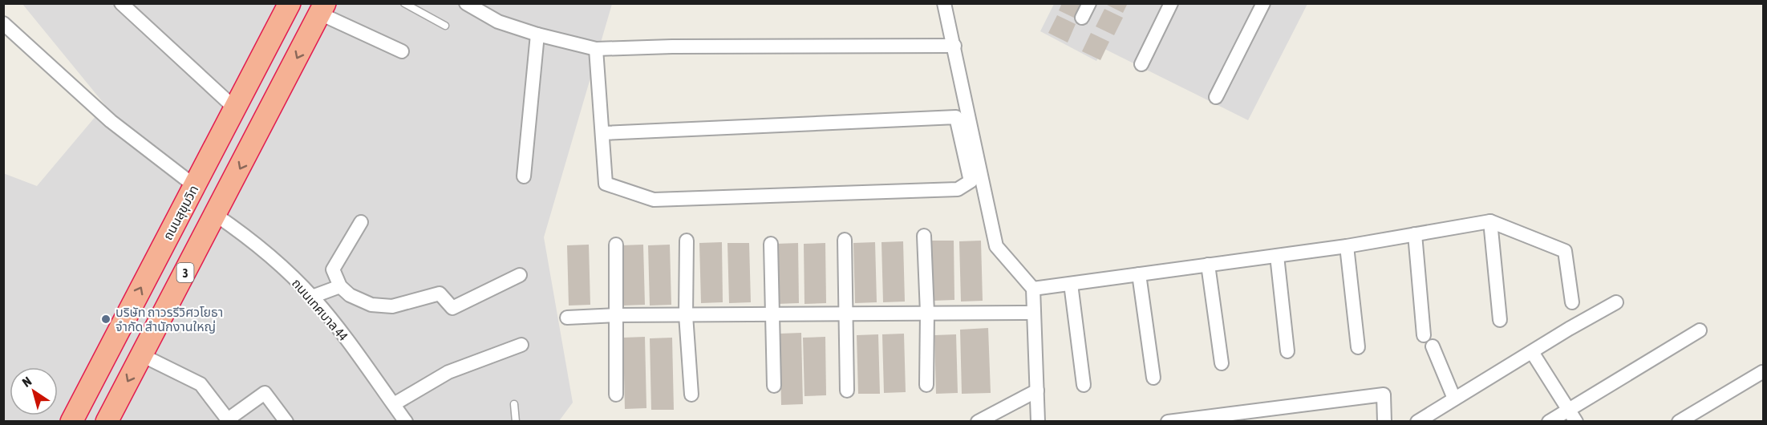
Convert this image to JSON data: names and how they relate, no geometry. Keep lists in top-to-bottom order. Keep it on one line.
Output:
{"streets":{"highway":["ถนนสุขุมวิท","3"],"street":["ถนนเทศบาล 44"]},"crossings":[["3","ถนนเทศบาล 44"]],"places":["บริษัท ถาวรรีวิศวโยธา จำกัด สำนักงานใหญ่"],"north":"top left"}
